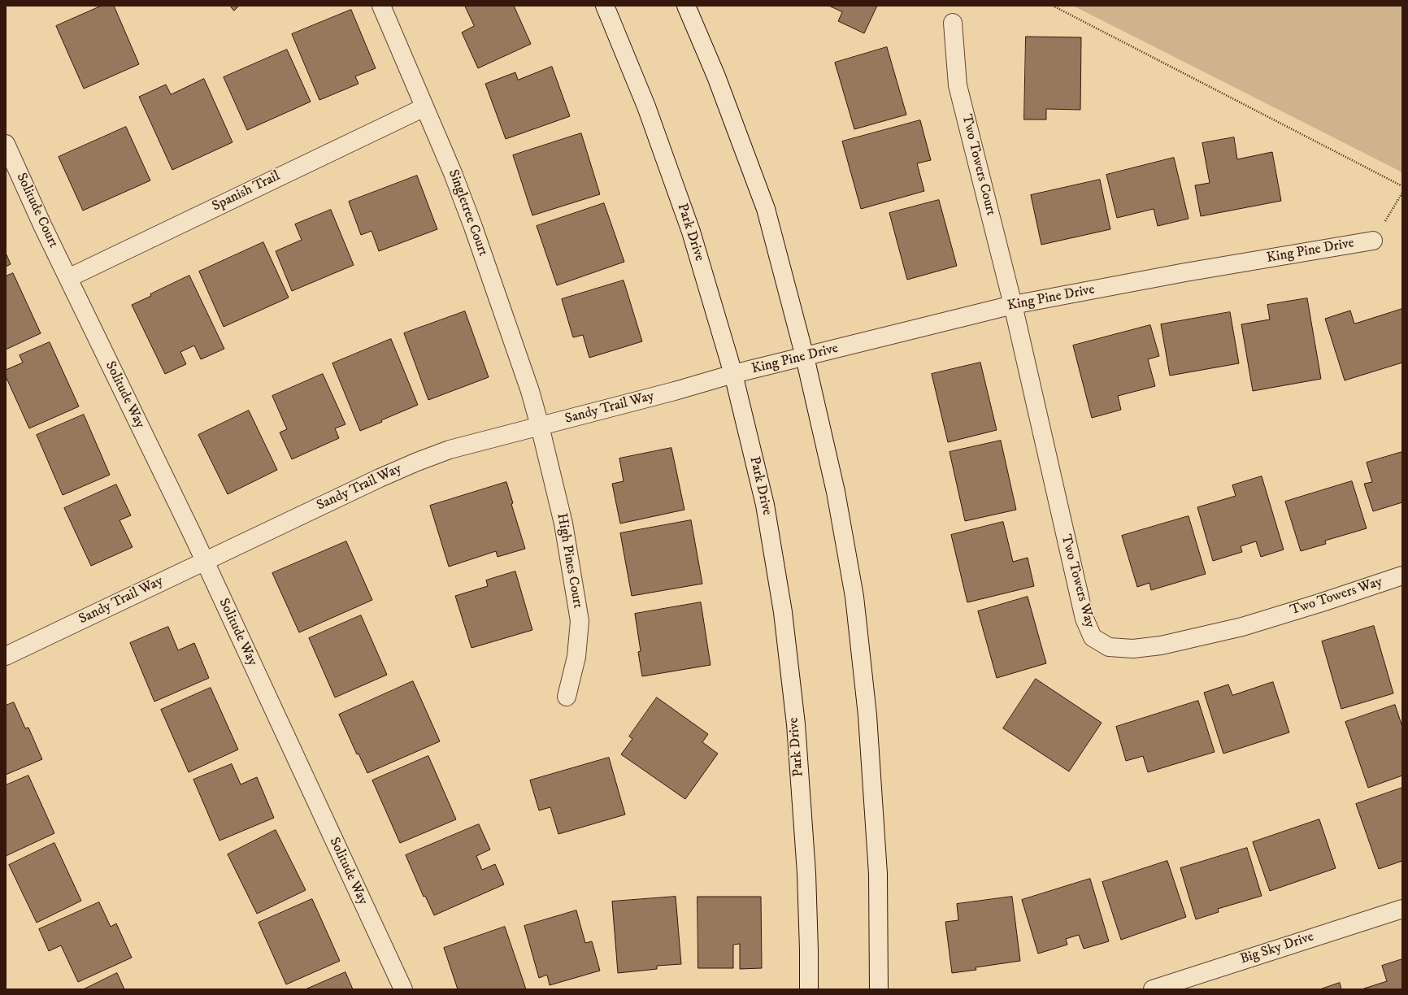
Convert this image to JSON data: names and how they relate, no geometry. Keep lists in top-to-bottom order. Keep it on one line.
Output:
{"streets":{"street":["Two Towers Court","Spanish Trail","Solitude Court","Singletree Court","Park Drive","King Pine Drive","Solitude Way","Sandy Trail Way","High Pines Court","Two Towers Way","Big Sky Drive"]},"crossings":[["Two Towers Court","King Pine Drive"],["Two Towers Court","Two Towers Way"],["Spanish Trail","Solitude Court"],["Spanish Trail","Singletree Court"],["Spanish Trail","Solitude Way"],["Solitude Court","Solitude Way"],["Singletree Court","Sandy Trail Way"],["Singletree Court","High Pines Court"],["Park Drive","King Pine Drive"],["Park Drive","Sandy Trail Way"],["King Pine Drive","Sandy Trail Way"],["King Pine Drive","Two Towers Way"],["Solitude Way","Sandy Trail Way"],["Sandy Trail Way","High Pines Court"]]}
